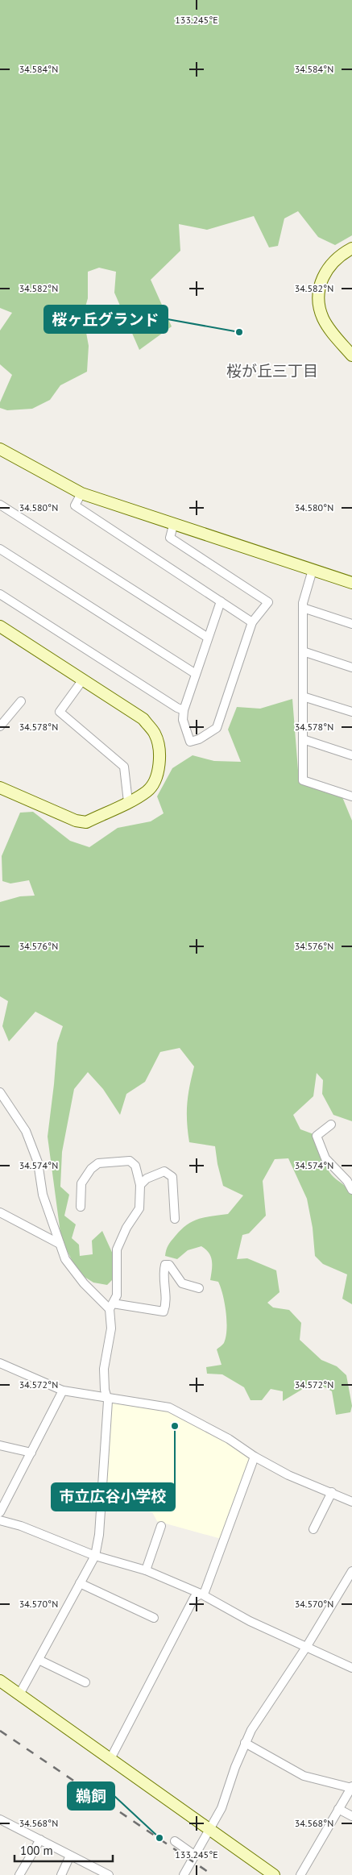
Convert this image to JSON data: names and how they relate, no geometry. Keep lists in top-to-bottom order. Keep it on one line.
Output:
{"districts":["桜が丘三丁目"],"places":["桜ヶ丘グランド","市立広谷小学校","鵜飼"],"scale_bar":"100 m","coordinates":["133.245°E","34.584°N","34.582°N","34.580°N","34.578°N","34.576°N","34.574°N","34.572°N","34.570°N","34.568°N"]}
